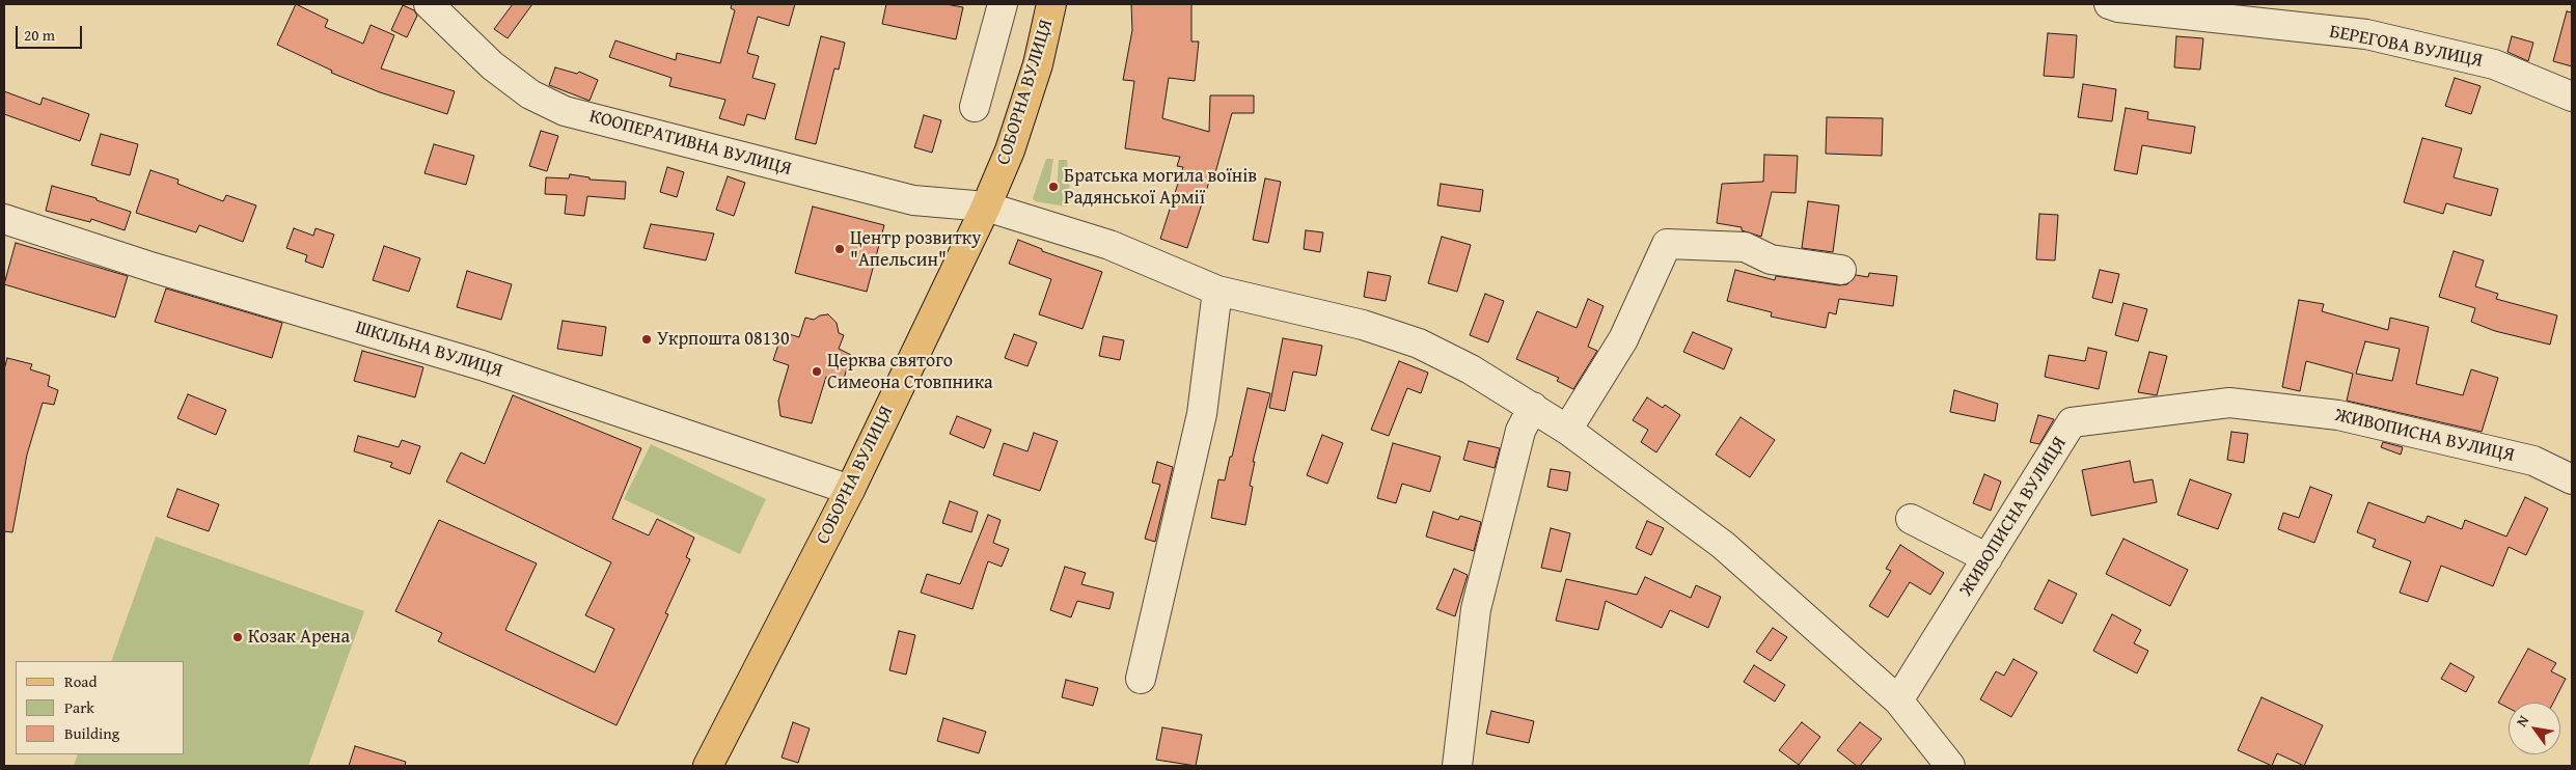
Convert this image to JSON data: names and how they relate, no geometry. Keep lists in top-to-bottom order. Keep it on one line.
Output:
{"streets":{"main road":["СОБОРНА ВУЛИЦЯ"],"street":["БЕРЕГОВА ВУЛИЦЯ","КООПЕРАТИВНА ВУЛИЦЯ","ШКІЛЬНА ВУЛИЦЯ","ЖИВОПИСНА ВУЛИЦЯ"]},"crossings":[["СОБОРНА ВУЛИЦЯ","КООПЕРАТИВНА ВУЛИЦЯ"],["СОБОРНА ВУЛИЦЯ","ШКІЛЬНА ВУЛИЦЯ"],["КООПЕРАТИВНА ВУЛИЦЯ","ЖИВОПИСНА ВУЛИЦЯ"]],"places":["Братська могила воїнів Радянської Армії","Центр розвитку \"Апельсин\"","Укрпошта 08130","Церква святого Симеона Стовпника","Козак Арена"],"legend":["Road","Park","Building"],"scale_bar":"20 m","north":"top left"}
